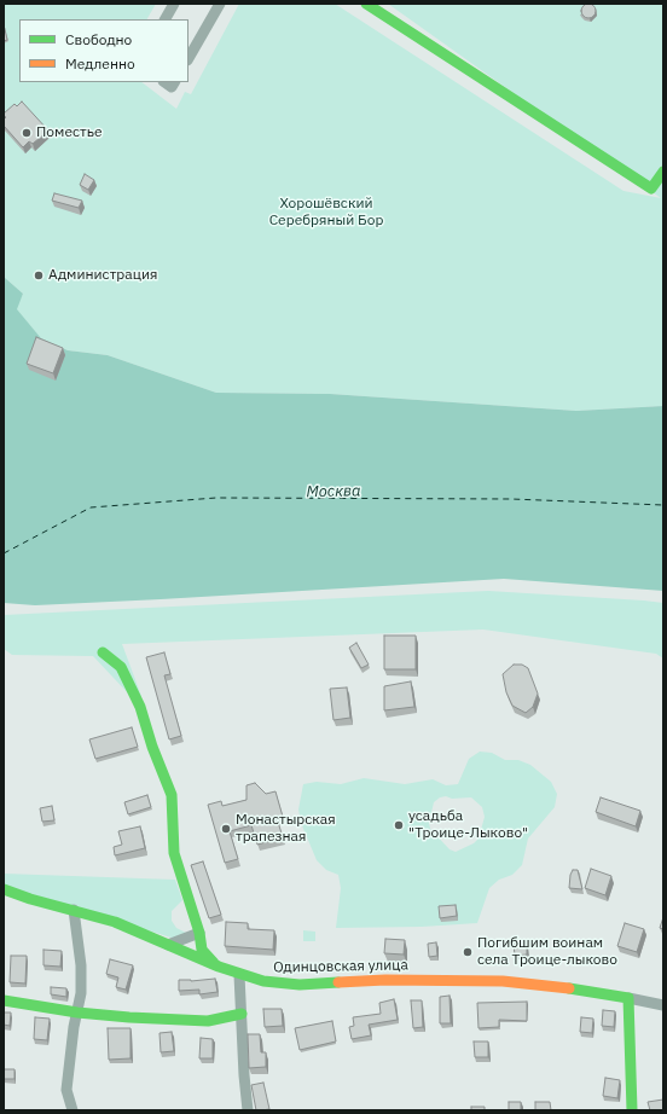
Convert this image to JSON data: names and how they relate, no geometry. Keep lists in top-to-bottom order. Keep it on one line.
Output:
{"streets":{"street":["Одинцовская улица"]},"water":["Москва"],"parks":["Хорошёвский Серебряный Бор"],"places":["Поместье","Администрация","усадьба \"Троице-Лыково\"","Монастырская трапезная","Погибшим воинам села Троице-лыково"],"legend":["Свободно","Медленно"]}
